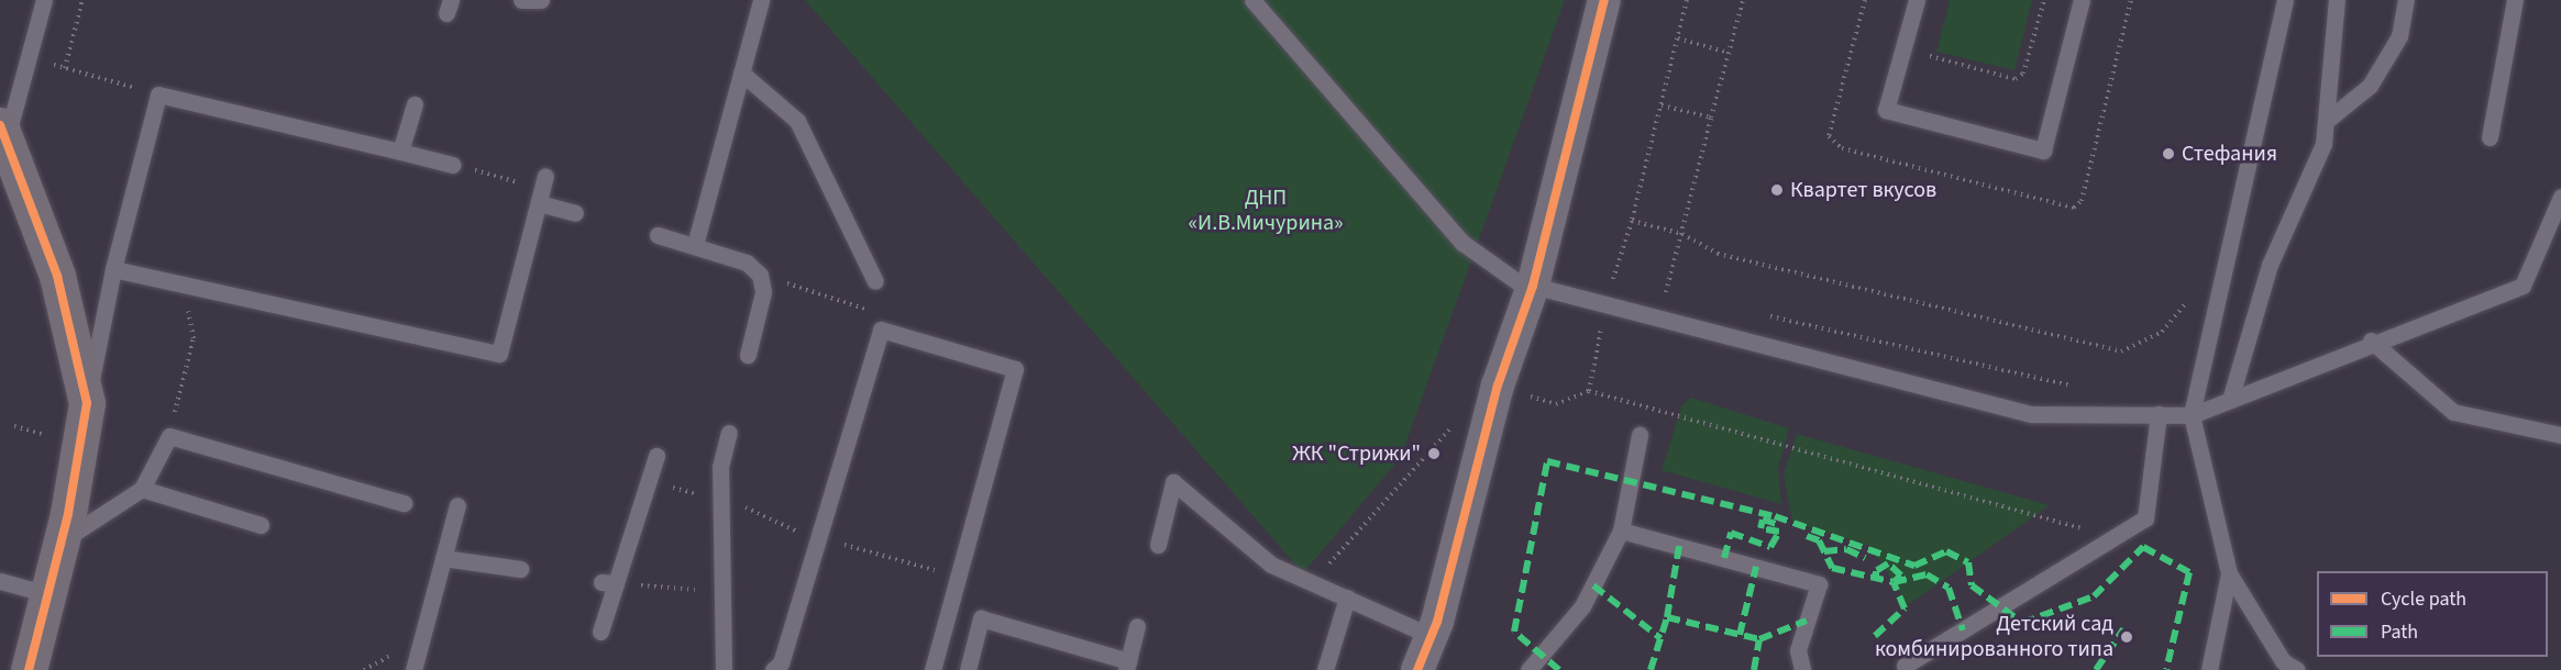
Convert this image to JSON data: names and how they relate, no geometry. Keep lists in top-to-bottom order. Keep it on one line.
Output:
{"parks":["ДНП «И.В.Мичурина»"],"places":["Стефания","Квартет вкусов","ЖК \"Стрижи\"","Детский сад комбинированного типа"],"legend":["Cycle path","Path"]}
